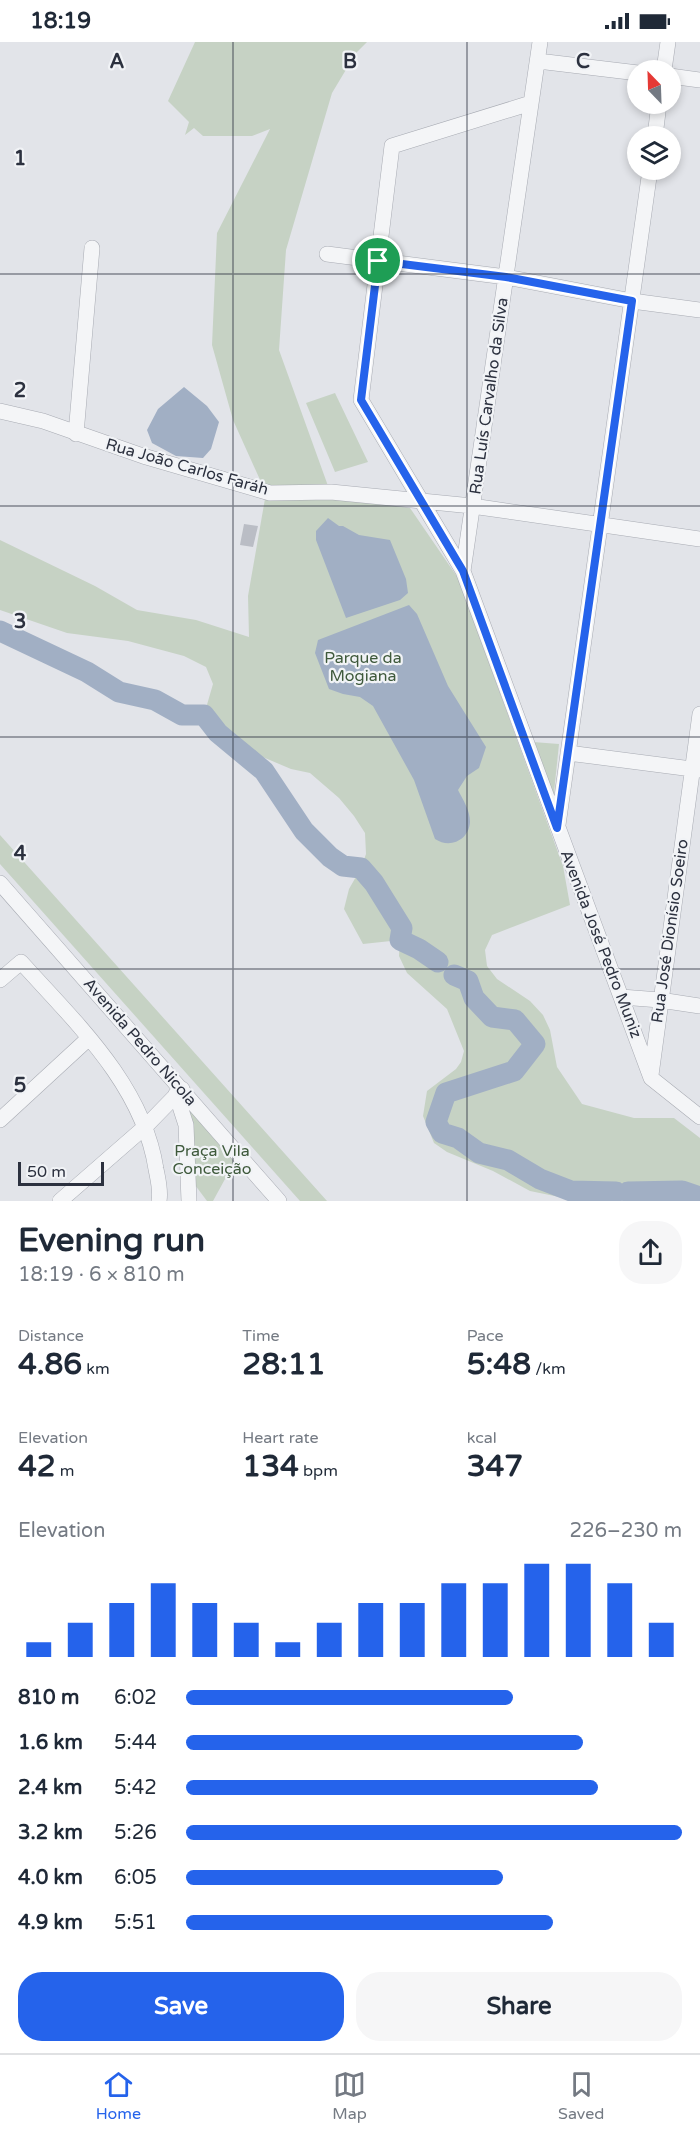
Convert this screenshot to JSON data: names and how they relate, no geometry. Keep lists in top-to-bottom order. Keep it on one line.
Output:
{"streets":{"street":["Rua Luís Carvalho da Silva","Rua João Carlos Faráh","Rua José Dionísio Soeiro","Avenida José Pedro Muniz","Avenida Pedro Nicola"]},"crossings":[["Rua Luís Carvalho da Silva","Rua João Carlos Faráh"],["Rua Luís Carvalho da Silva","Avenida José Pedro Muniz"],["Rua João Carlos Faráh","Avenida José Pedro Muniz"],["Rua José Dionísio Soeiro","Avenida José Pedro Muniz"]],"parks":["Parque da Mogiana","Praça Vila Conceição"],"scale_bar":"50 m","north":"top left","page":{"status":"18:19","scale":"50 m","heading":["Evening run","18:19 · 6 × 810 m"],"stats":[["Distance","4.86 km"],["Time","28:11"],["Pace","5:48 /km"],["Elevation","42 m"],["Heart rate","134 bpm"],["kcal","347"]],"chart":["Elevation","226–230 m"],"list":[{"name":"810 m","note":"6:02"},{"name":"1.6 km","note":"5:44"},{"name":"2.4 km","note":"5:42"},{"name":"3.2 km","note":"5:26"},{"name":"4.0 km","note":"6:05"},{"name":"4.9 km","note":"5:51"}],"buttons":["Save","Share"],"tabs":["Home","Map","Saved"]},"grid":{"columns":["A","B","C"],"rows":["1","2","3","4","5"]}}
